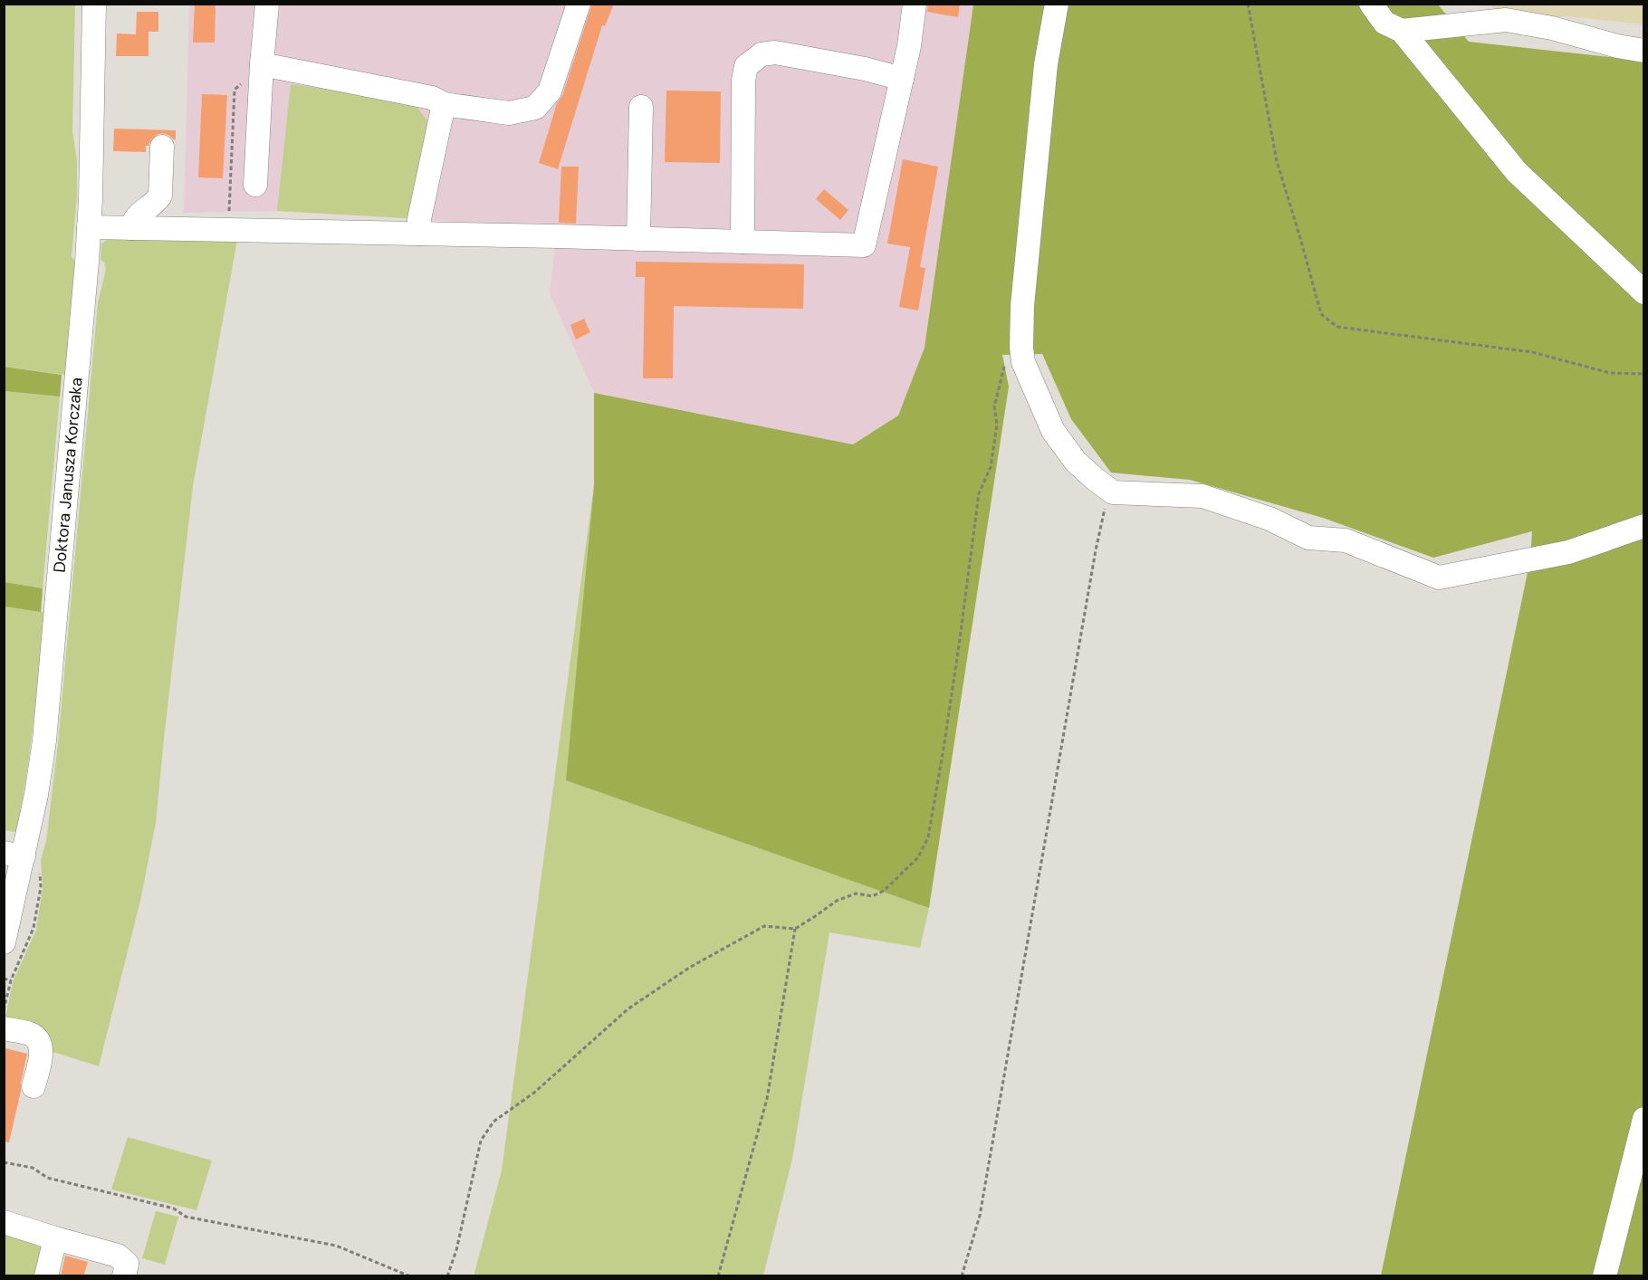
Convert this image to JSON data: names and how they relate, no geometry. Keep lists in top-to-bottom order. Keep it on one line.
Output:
{"streets":{"street":["Doktora Janusza Korczaka"]}}
